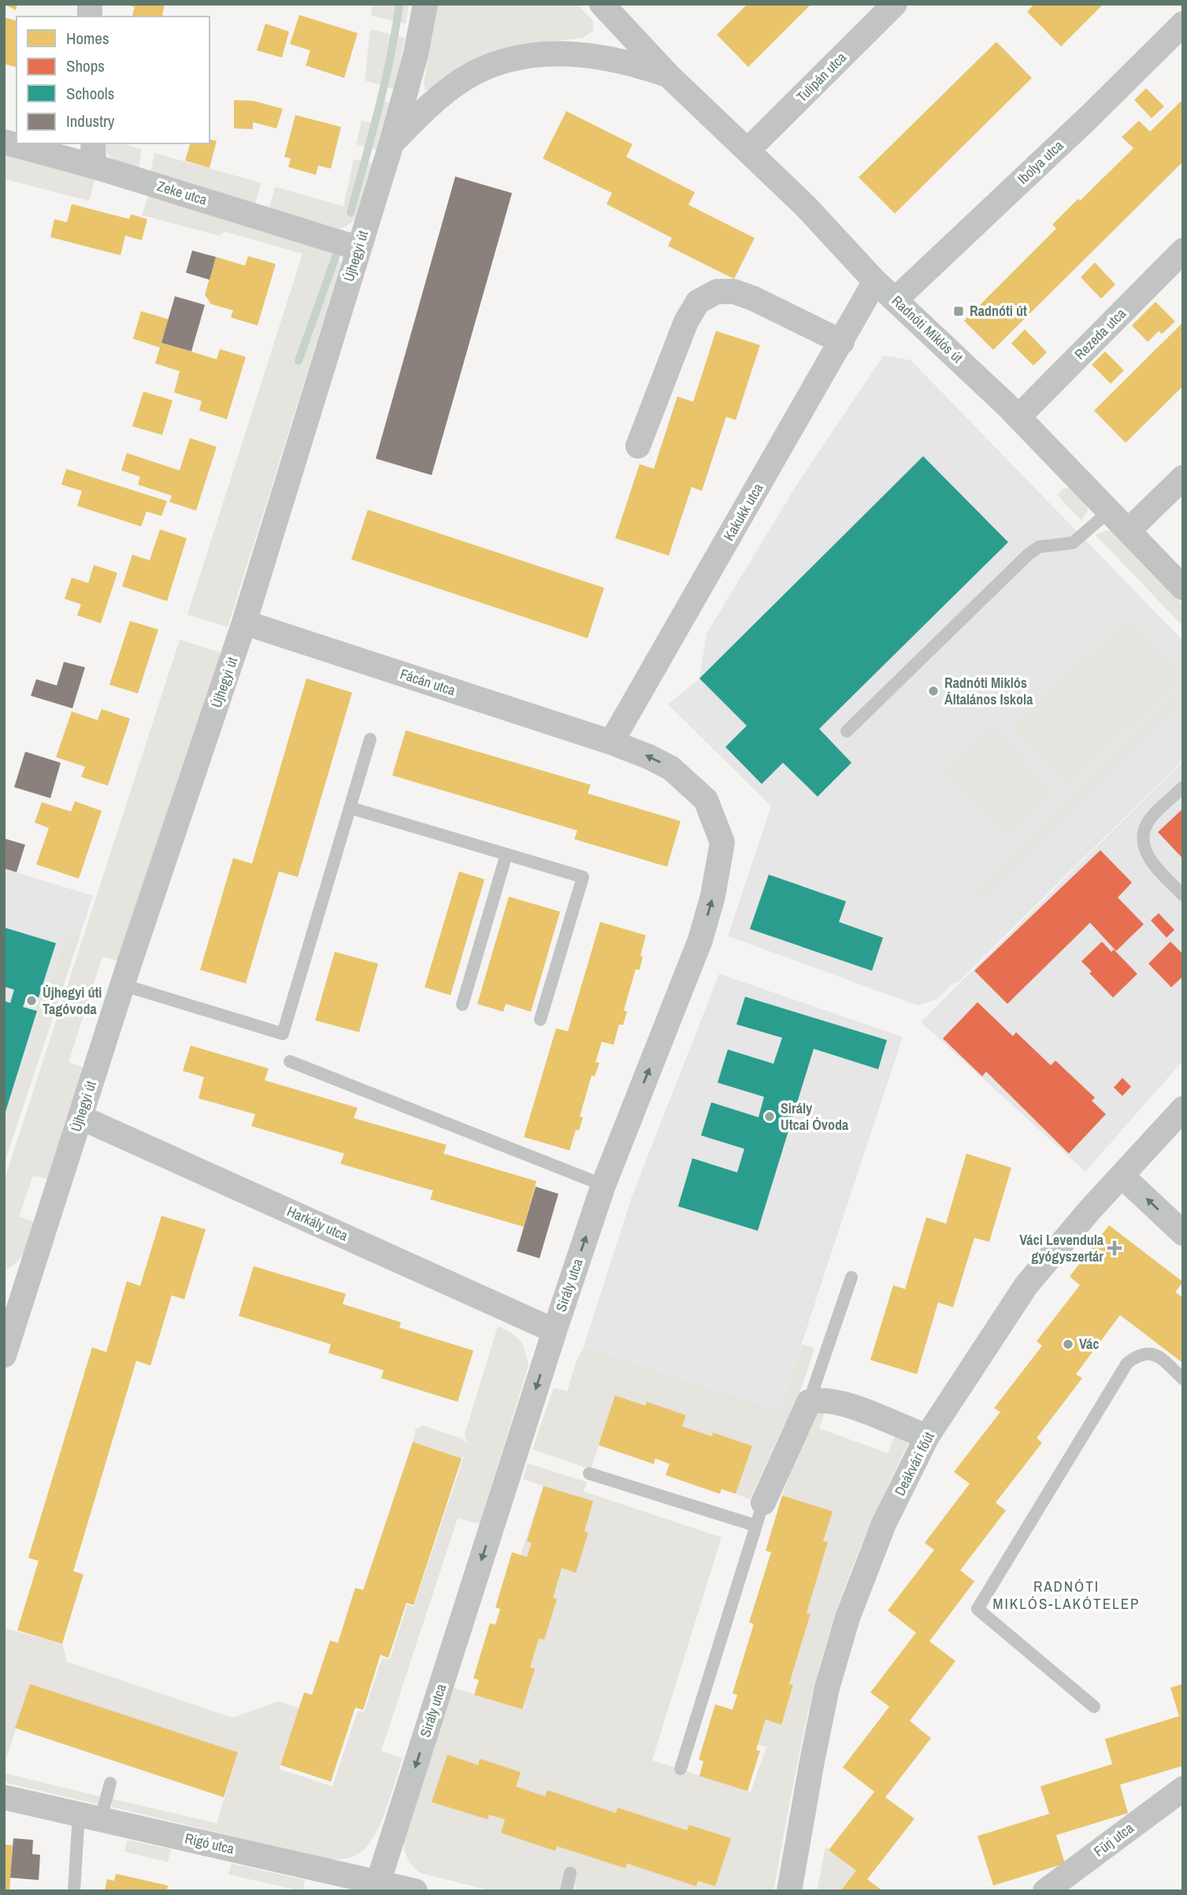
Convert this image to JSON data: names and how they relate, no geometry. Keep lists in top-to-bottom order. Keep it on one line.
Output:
{"streets":{"street":["Tulipán utca","Ibolya utca","Zeke utca","Újhegyi út","Radnóti Miklós út","Rezeda utca","Kakukk utca","Fácán utca","Harkály utca","Sirály utca","Deákvári főút","Fürj utca","Rigó utca"]},"crossings":[["Tulipán utca","Radnóti Miklós út"],["Ibolya utca","Radnóti Miklós út"],["Zeke utca","Újhegyi út"],["Újhegyi út","Radnóti Miklós út"],["Újhegyi út","Fácán utca"],["Újhegyi út","Harkály utca"],["Radnóti Miklós út","Rezeda utca"],["Radnóti Miklós út","Kakukk utca"],["Kakukk utca","Fácán utca"],["Kakukk utca","Sirály utca"],["Fácán utca","Sirály utca"],["Harkály utca","Sirály utca"],["Sirály utca","Rigó utca"]],"districts":["RADNÓTI MIKLÓS-LAKÓTELEP"],"places":{"transit":["Radnóti út"],"other":["Radnóti Miklós Általános Iskola","Újhegyi úti Tagóvoda","Sirály Utcai Óvoda","Vác"],"health":["Váci Levendula gyógyszertár"]},"legend":["Homes","Shops","Schools","Industry"]}
